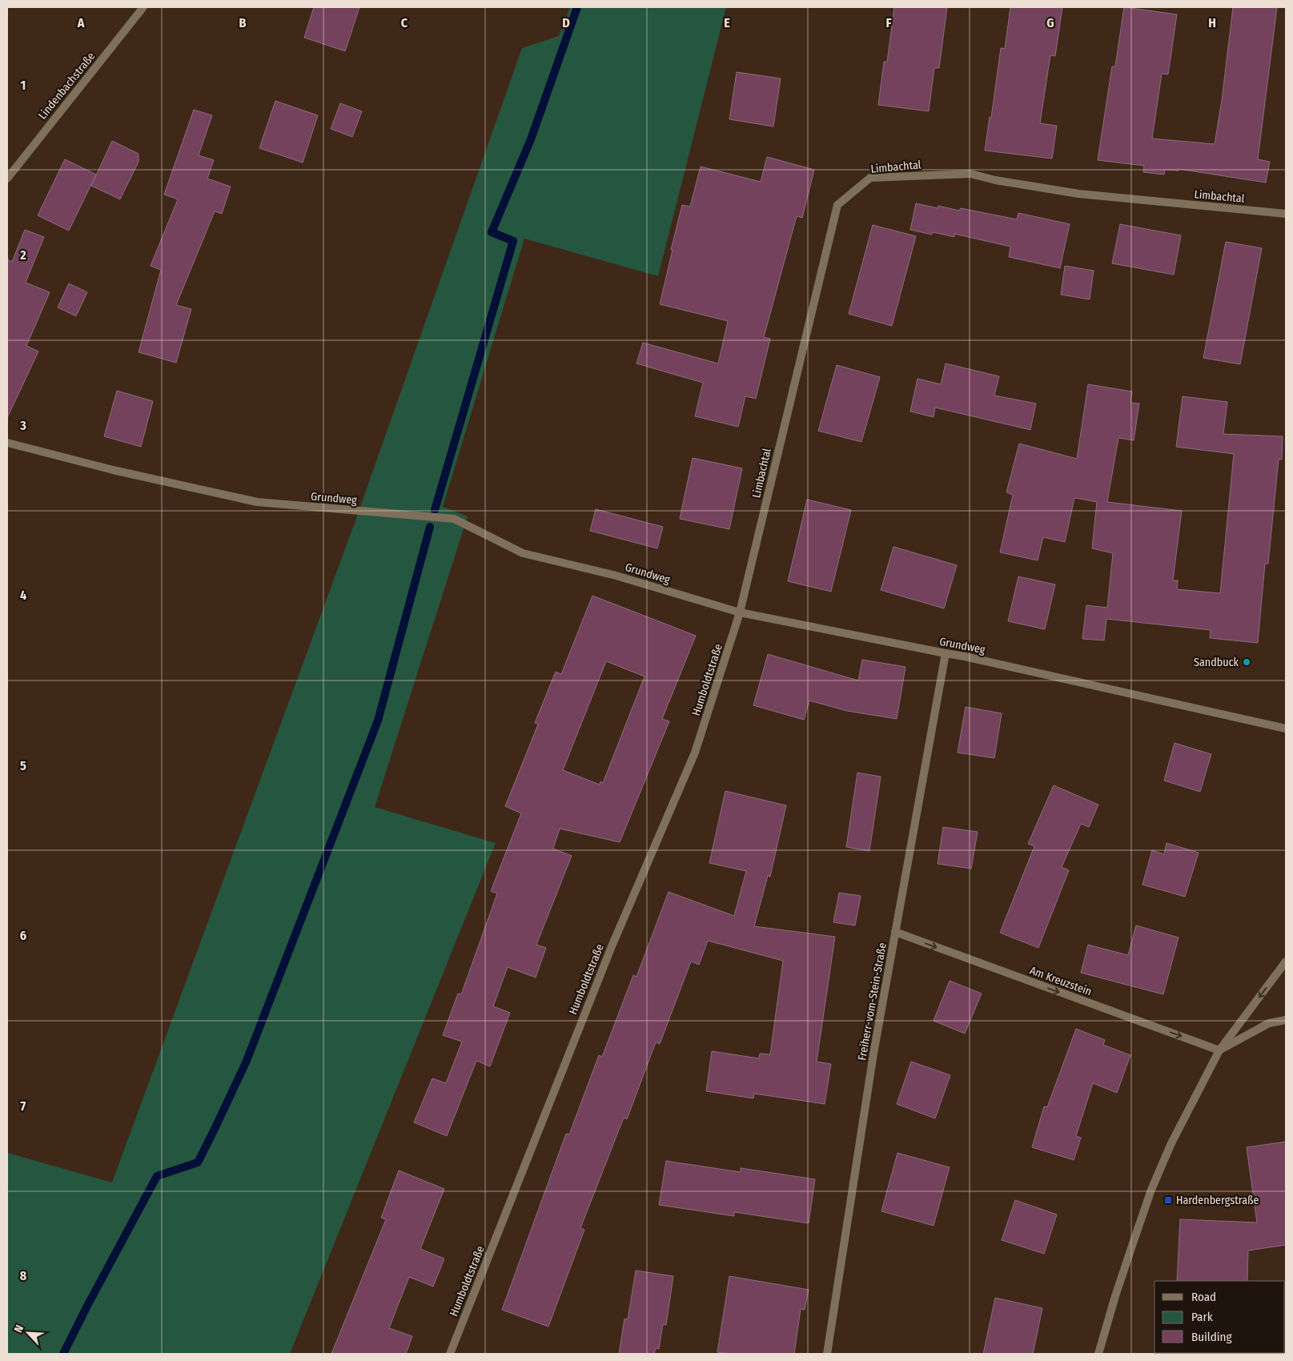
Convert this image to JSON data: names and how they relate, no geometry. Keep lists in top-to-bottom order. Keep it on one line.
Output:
{"streets":{"street":["Lindenbachstraße","Limbachtal","Grundweg","Humboldtstraße","Am Kreuzstein","Freiherr-vom-Stein-Straße"]},"crossings":[["Limbachtal","Grundweg"],["Limbachtal","Humboldtstraße"],["Grundweg","Humboldtstraße"],["Grundweg","Freiherr-vom-Stein-Straße"],["Am Kreuzstein","Freiherr-vom-Stein-Straße"]],"one_way":["Am Kreuzstein"],"places":{"other":["Sandbuck"],"transit":["Hardenbergstraße"]},"legend":["Road","Park","Building"],"north":"top left","grid":{"columns":["A","B","C","D","E","F","G","H"],"rows":["1","2","3","4","5","6","7","8"]}}
